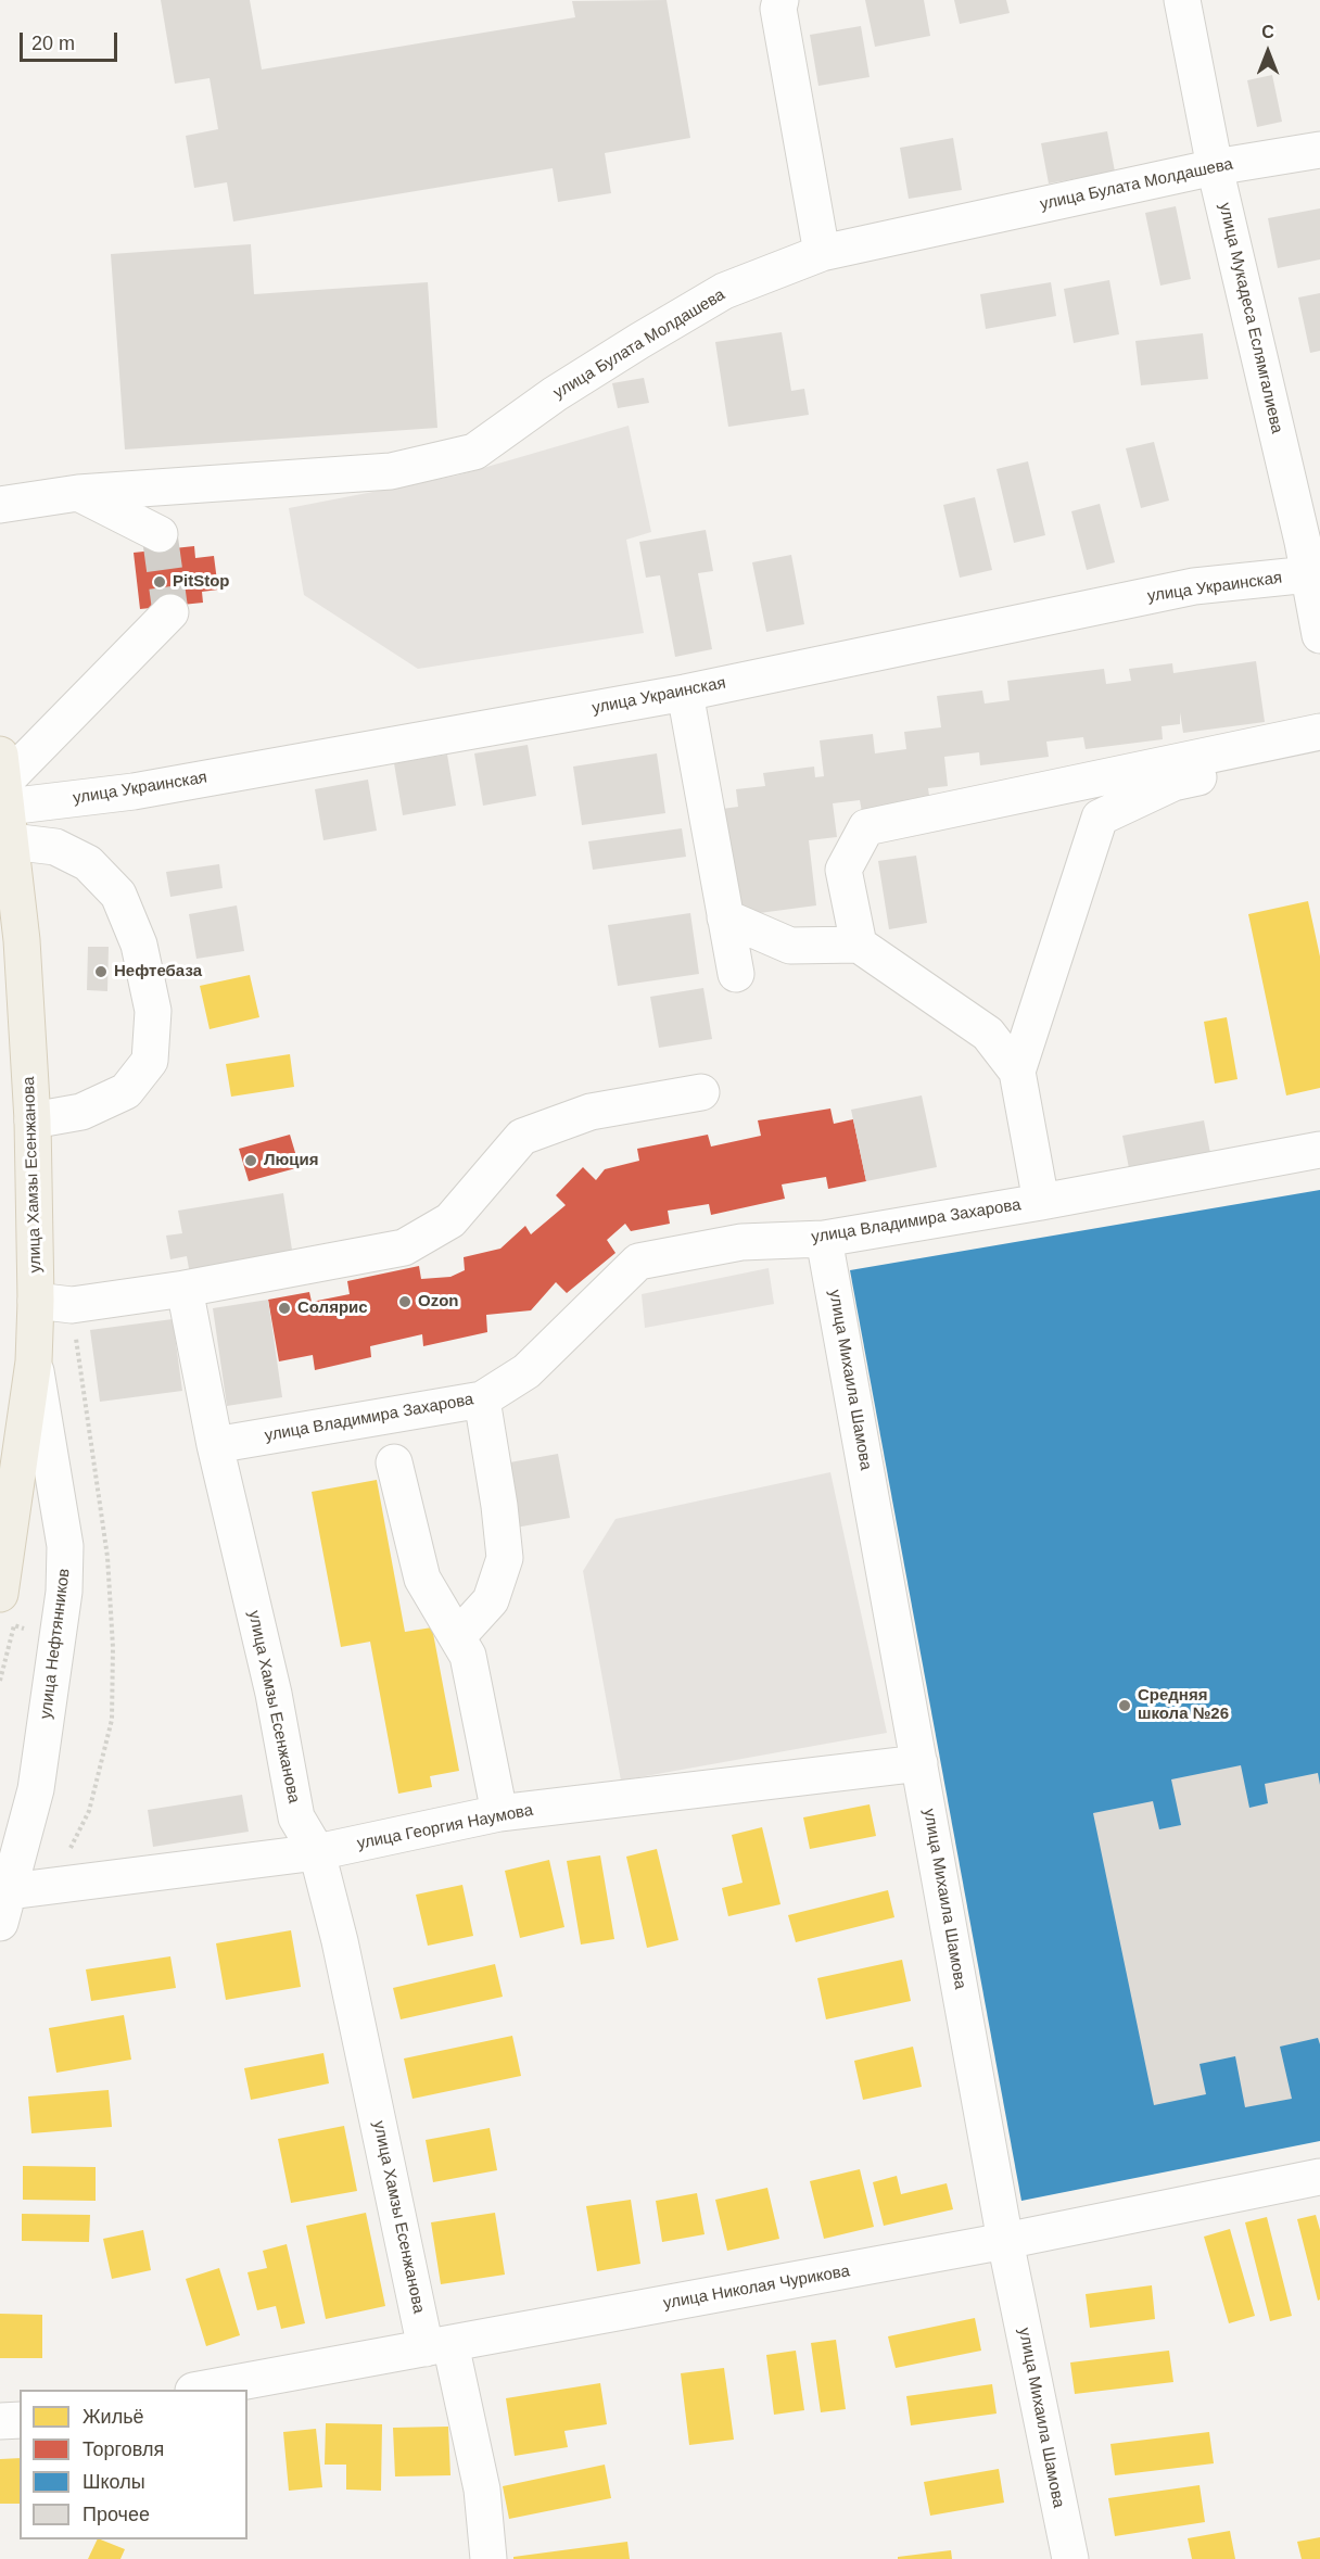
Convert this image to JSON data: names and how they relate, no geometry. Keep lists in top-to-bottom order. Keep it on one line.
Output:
{"streets":{"main road":["улица Хамзы Есенжанова"],"street":["улица Булата Молдашева","улица Мукадеса Еслямгалиева","улица Украинская","улица Владимира Захарова","улица Михаила Шамова","улица Нефтянников","улица Георгия Наумова","улица Николая Чурикова"]},"crossings":[["улица Булата Молдашева","улица Мукадеса Еслямгалиева"],["улица Мукадеса Еслямгалиева","улица Украинская"],["улица Украинская","улица Хамзы Есенжанова"],["улица Хамзы Есенжанова","улица Владимира Захарова"],["улица Хамзы Есенжанова","улица Нефтянников"],["улица Хамзы Есенжанова","улица Георгия Наумова"],["улица Хамзы Есенжанова","улица Николая Чурикова"],["улица Владимира Захарова","улица Михаила Шамова"],["улица Михаила Шамова","улица Георгия Наумова"],["улица Михаила Шамова","улица Николая Чурикова"],["улица Нефтянников","улица Георгия Наумова"]],"places":["PitStop","Нефтебаза","Люция","Ozon","Солярис","Средняя школа №26"],"legend":["Жильё","Торговля","Школы","Прочее"],"scale_bar":"20 m","north":"top"}
